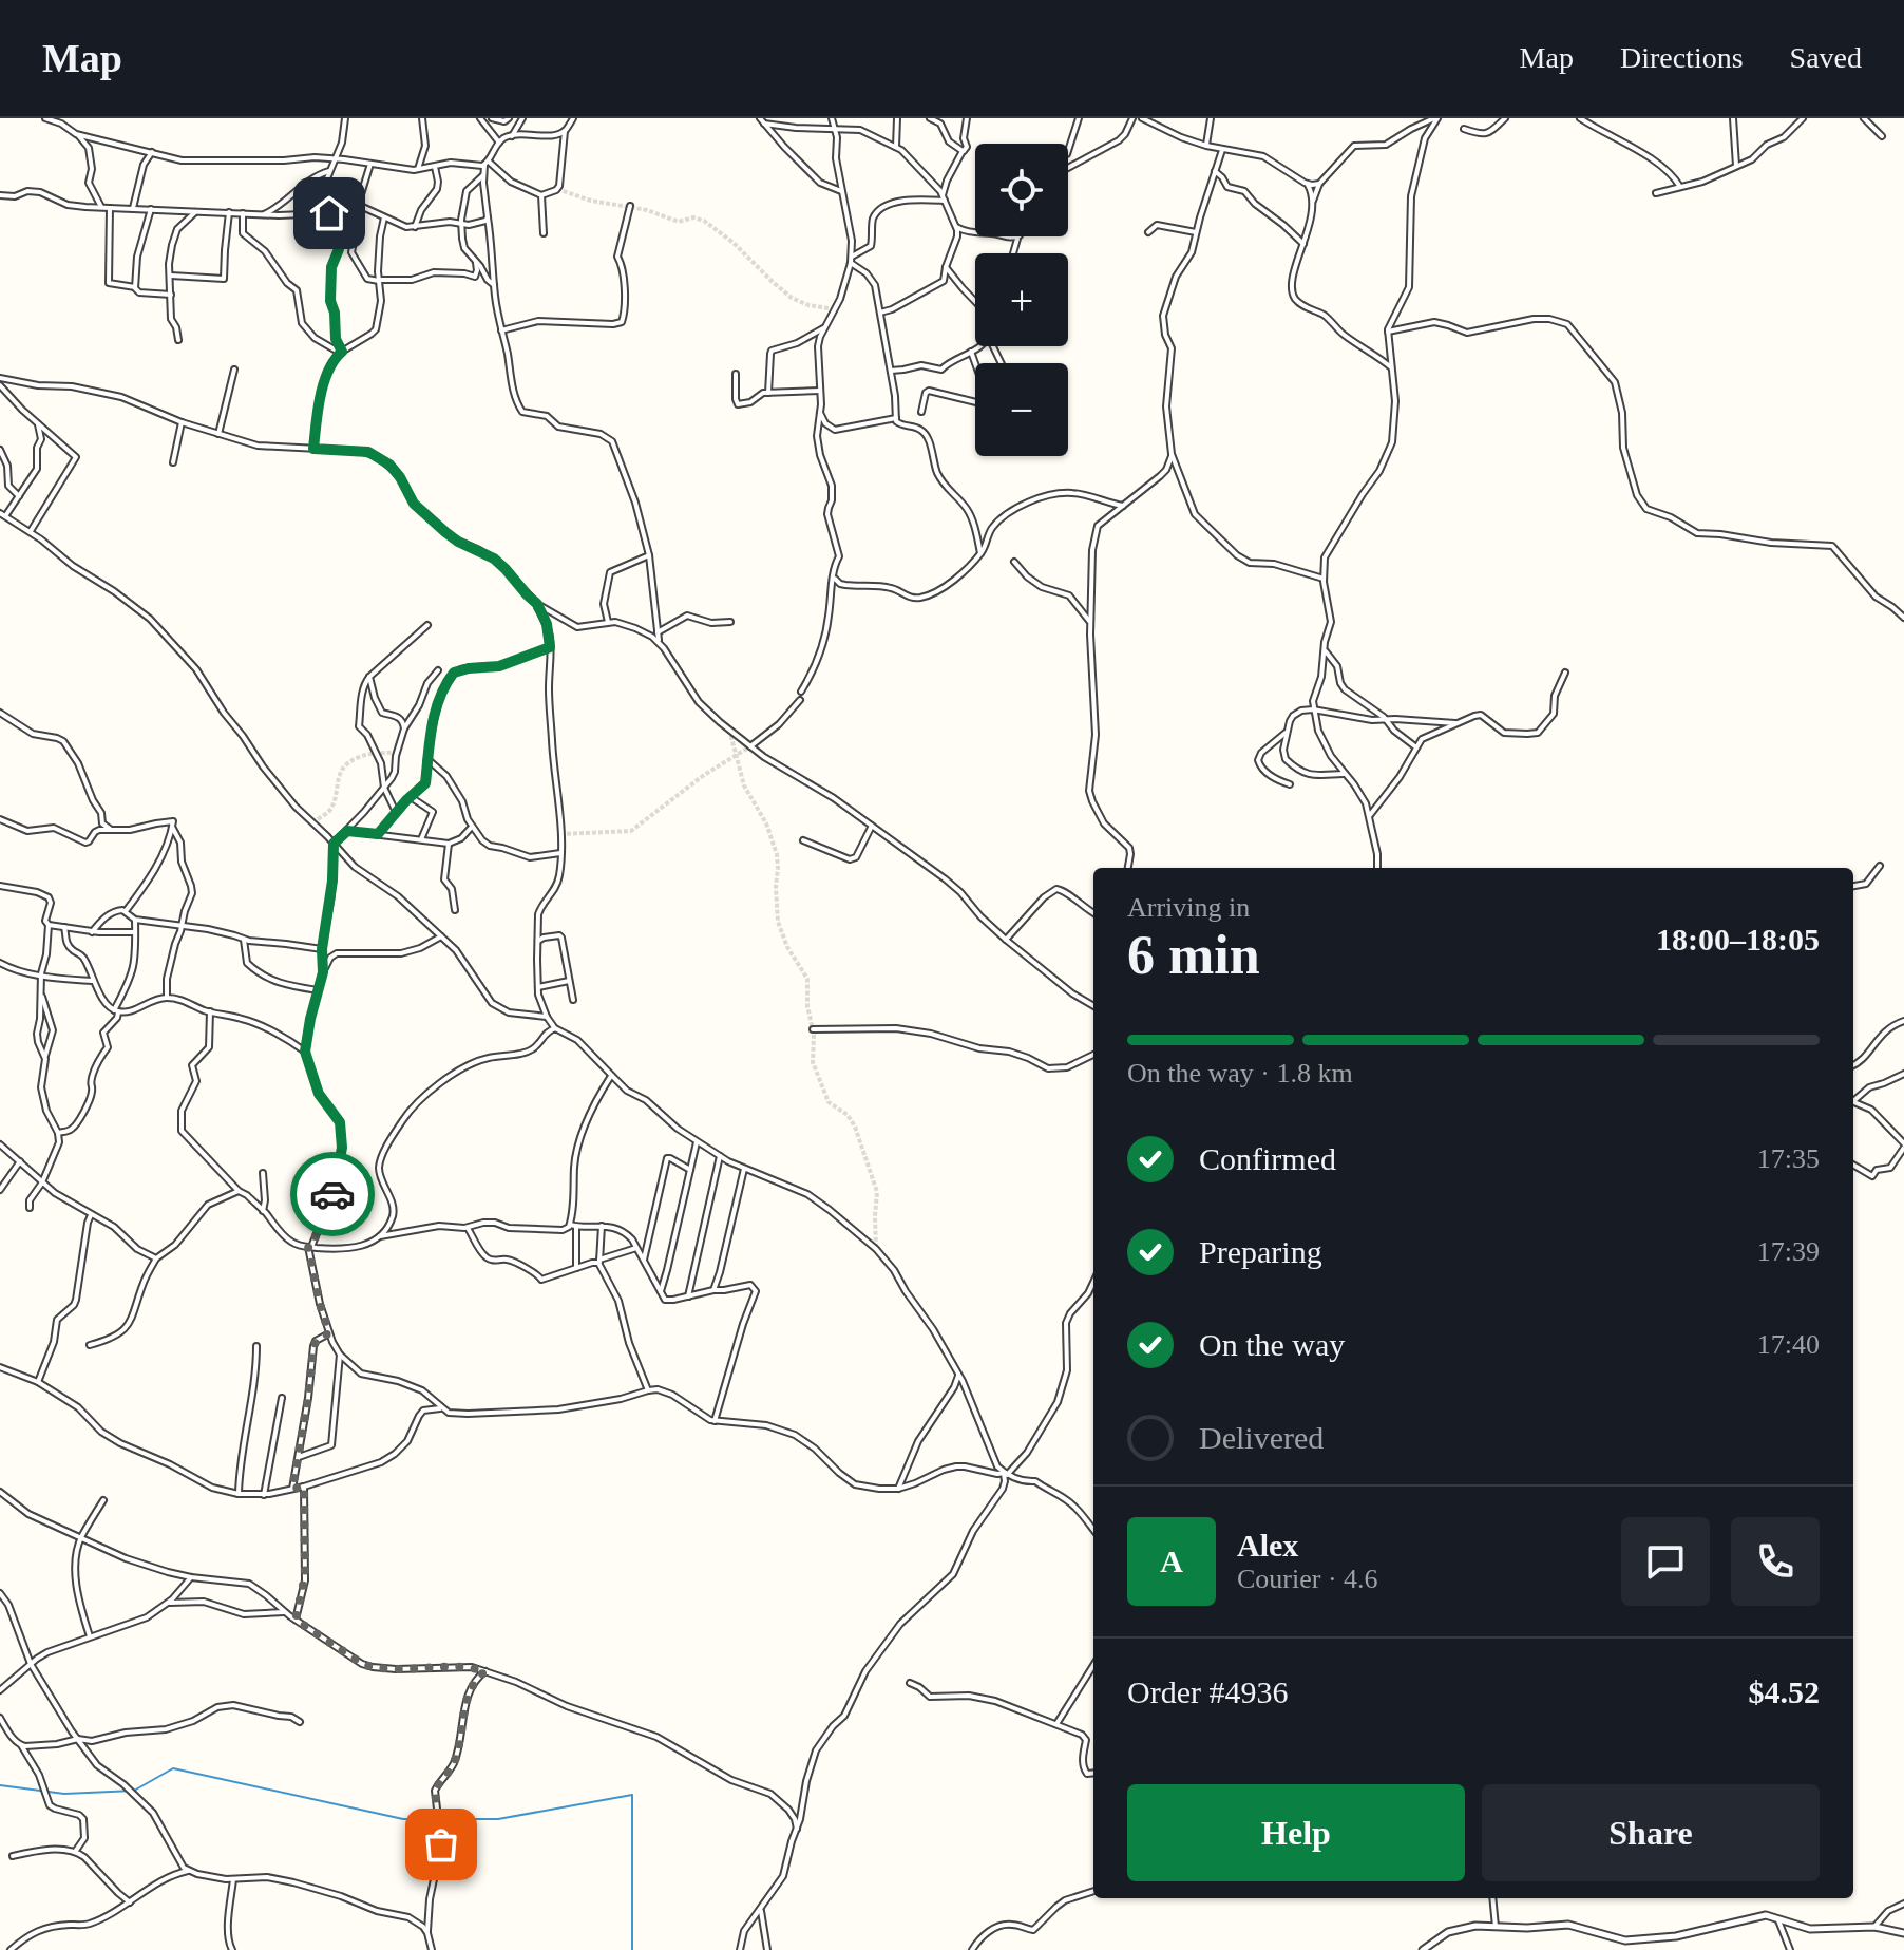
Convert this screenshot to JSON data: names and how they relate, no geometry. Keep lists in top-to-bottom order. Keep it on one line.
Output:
{"page":{"header":"Map","nav":["Map","Directions","Saved"],"map_buttons":["+","−"],"heading":["6 min","Arriving in","18:00–18:05"],"panel":["Alex","Courier · 4.6","Order #4936","$4.52"],"bar":"On the way · 1.8 km","list":[["Confirmed","17:35"],["Preparing","17:39"],["On the way","17:40"],"Delivered"],"round":"A","buttons":["Help","Share"]}}
